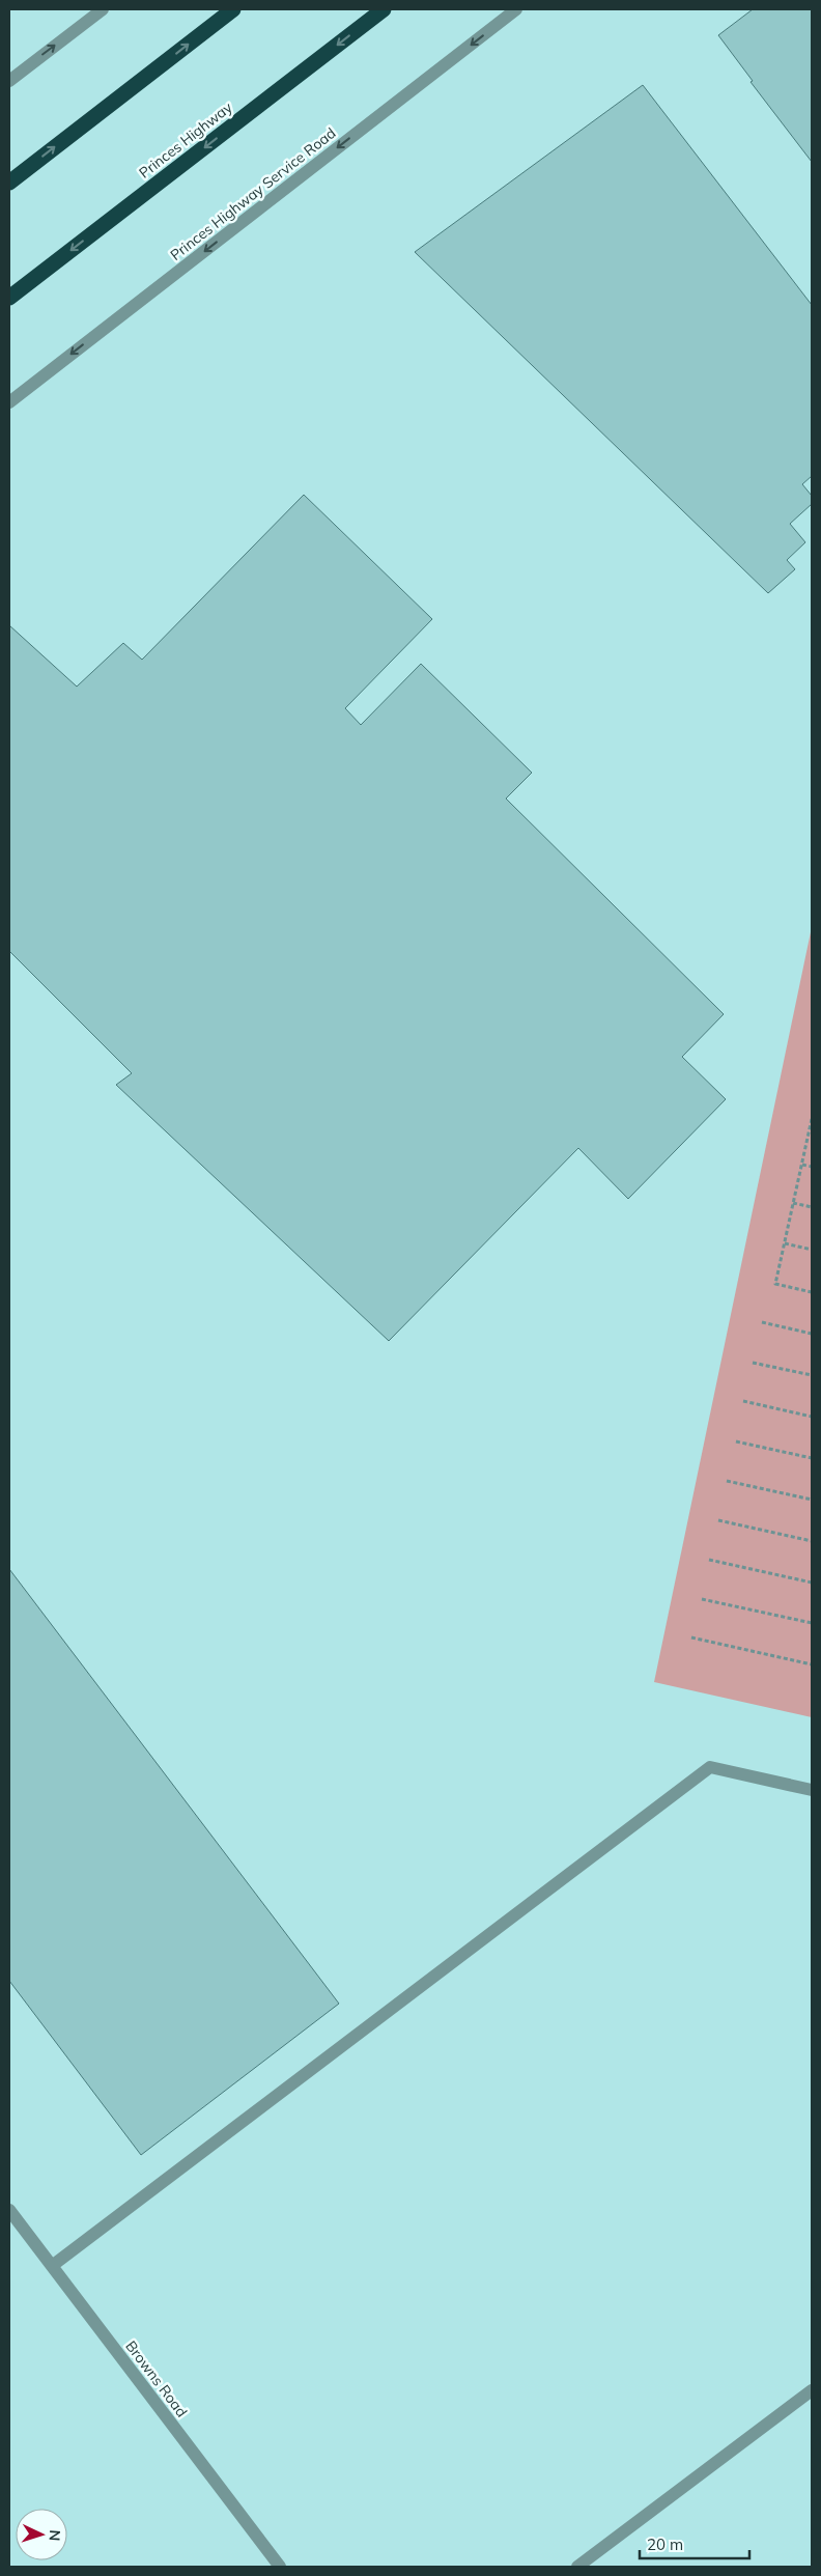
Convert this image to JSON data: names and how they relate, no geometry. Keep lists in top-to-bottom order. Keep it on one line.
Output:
{"streets":{"highway":["Princes Highway"],"street":["Princes Highway Service Road","Browns Road"]},"one_way":["Princes Highway Service Road"],"scale_bar":"20 m","north":"right"}
